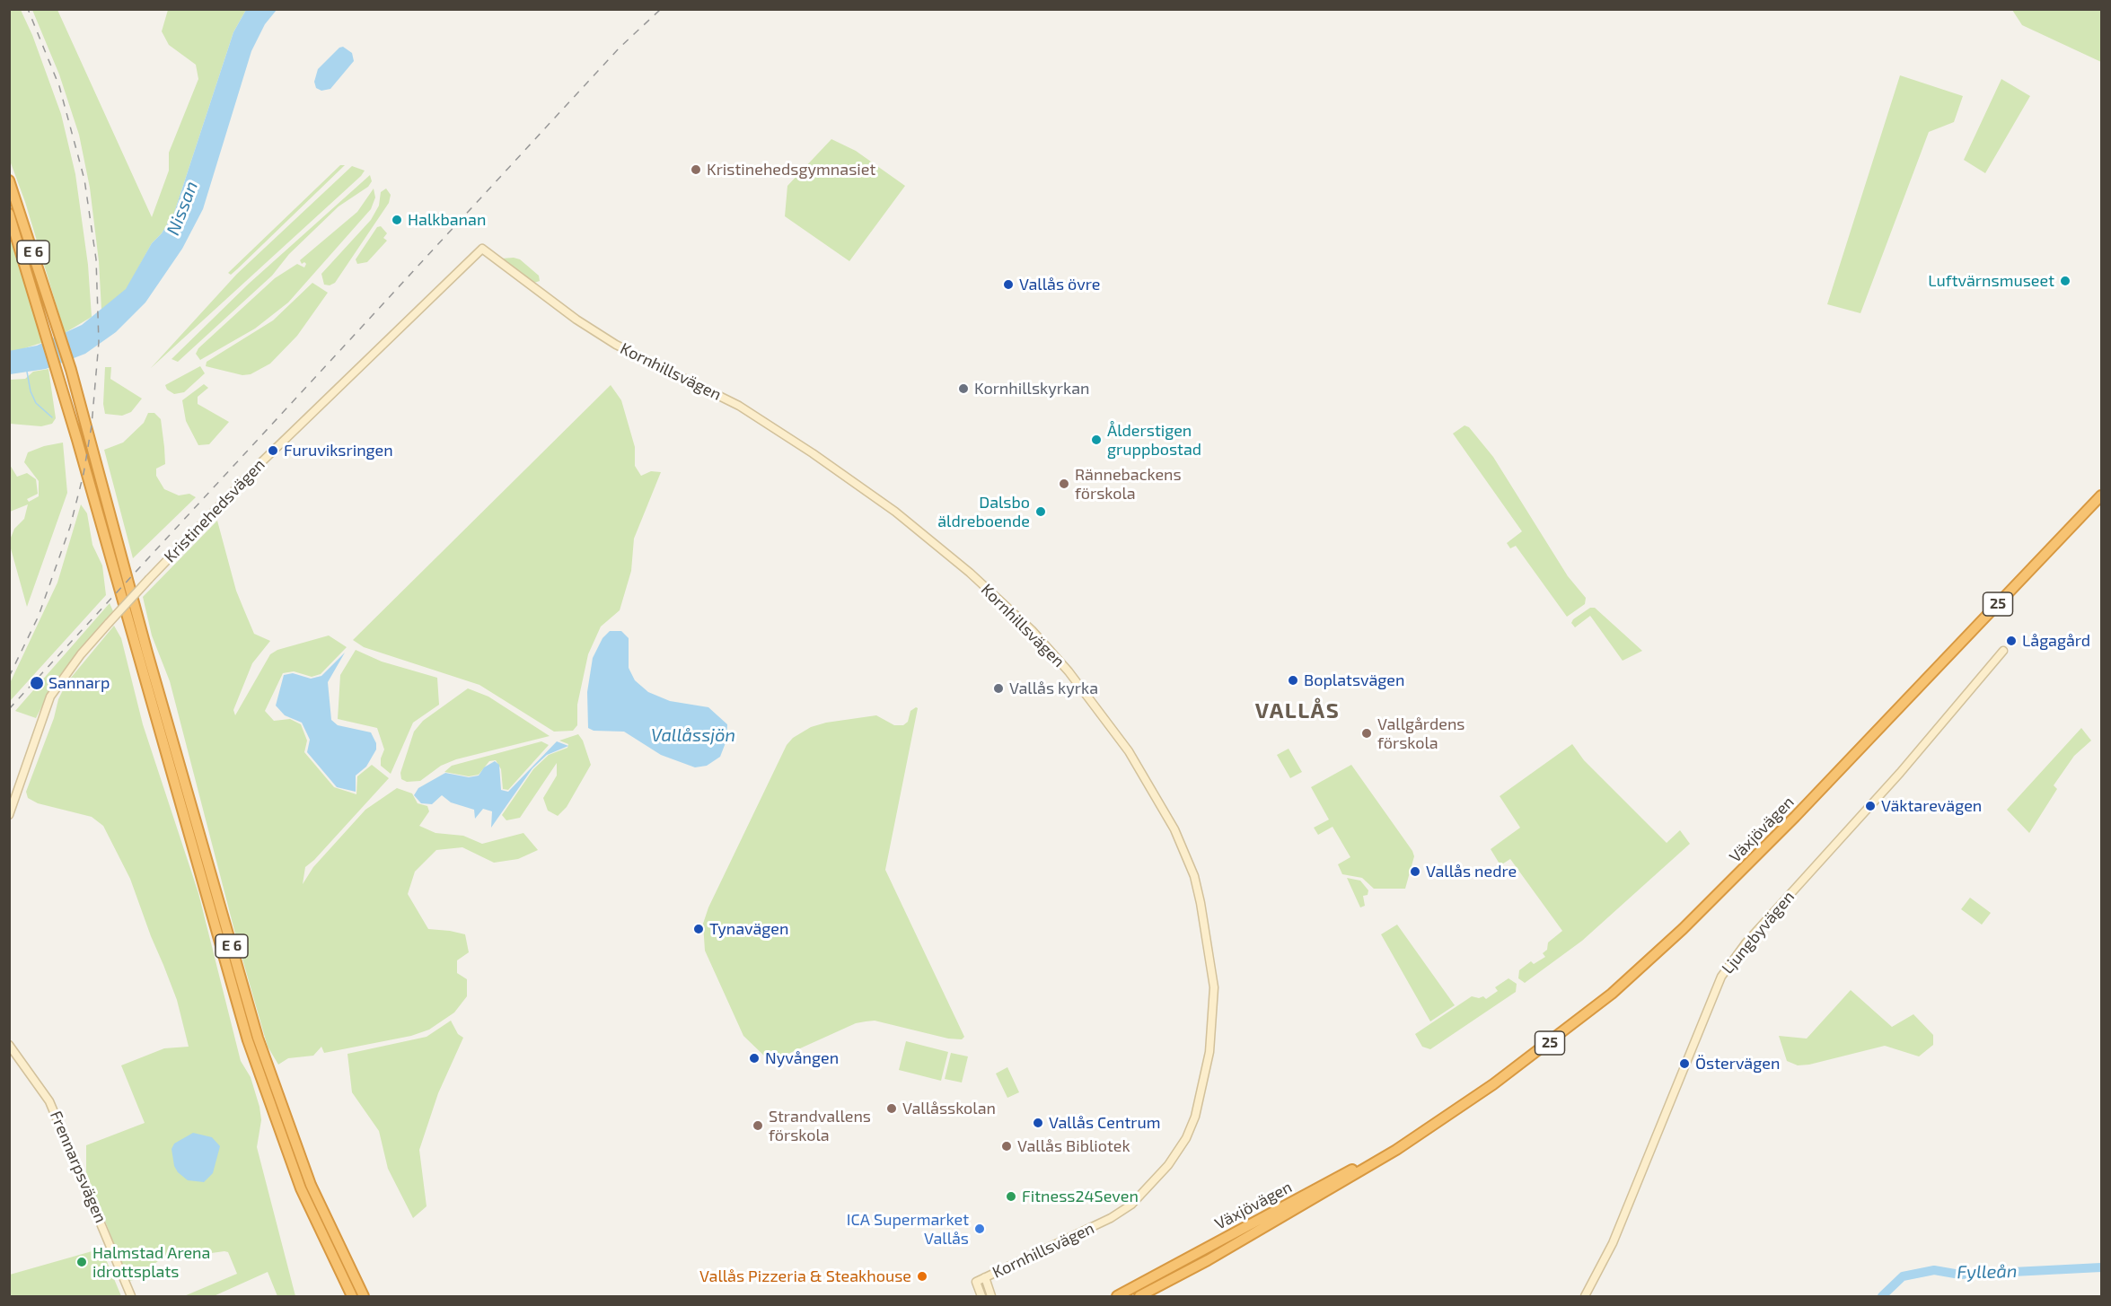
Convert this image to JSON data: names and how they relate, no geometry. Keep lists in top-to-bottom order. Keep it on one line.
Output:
{"streets":{"highway":["E 6","25","Växjövägen"],"street":["Kornhillsvägen","Kristinehedsvägen","Ljungbyvägen","Frennarpsvägen"]},"crossings":[["Kornhillsvägen","Kristinehedsvägen"]],"districts":["VALLÅS"],"water":["Nissan","Vallåssjön","Fylleån"],"places":["Kristinehedsgymnasiet","Halkbanan","Luftvärnsmuseet","Vallås övre","Kornhillskyrkan","Ålderstigen gruppbostad","Furuviksringen","Rännebackens förskola","Dalsbo äldreboende","Lågagård","Boplatsvägen","Sannarp","Vallås kyrka","Vallgårdens förskola","Väktarevägen","Vallås nedre","Tynavägen","Nyvången","Östervägen","Vallåsskolan","Vallås Centrum","Strandvallens förskola","Vallås Bibliotek","Fitness24Seven","ICA Supermarket Vallås","Halmstad Arena idrottsplats","Vallås Pizzeria & Steakhouse"]}
